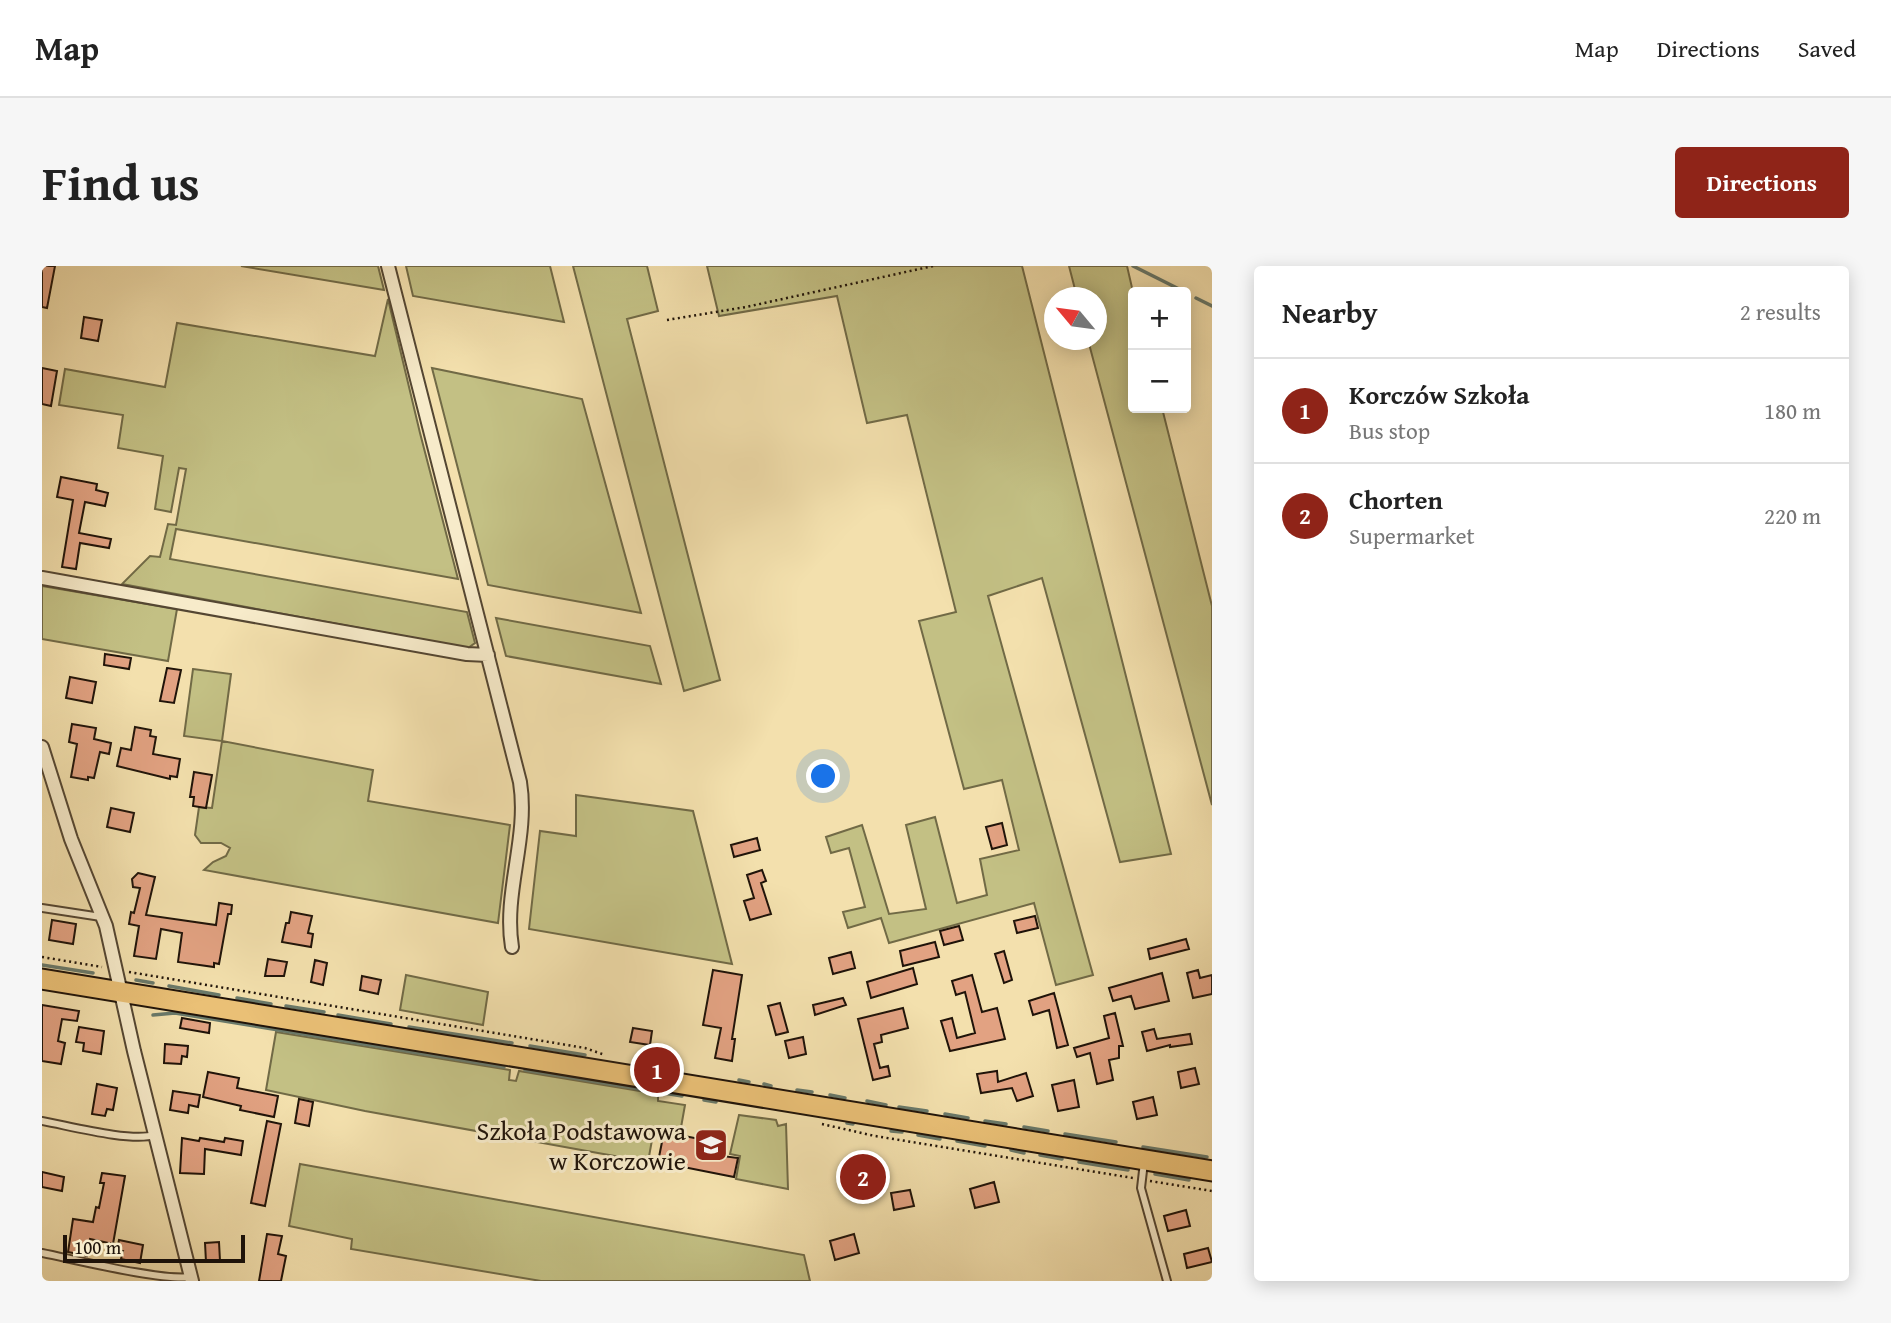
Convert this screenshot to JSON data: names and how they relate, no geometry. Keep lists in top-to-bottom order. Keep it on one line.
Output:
{"places":{"school or university":["Szkoła Podstawowa w Korczowie"]},"scale_bar":"100 m","north":"top left","page":{"header":"Map","nav":["Map","Directions","Saved"],"title":"Find us","buttons":"Directions","heading":["Nearby","2 results"],"map_buttons":["+","−"],"list":[{"mark":"1","name":"Korczów Szkoła","note":"Bus stop","value":"180 m"},{"mark":"2","name":"Chorten","note":"Supermarket","value":"220 m"}],"pins":["1","2"],"scale":"100 m"}}
